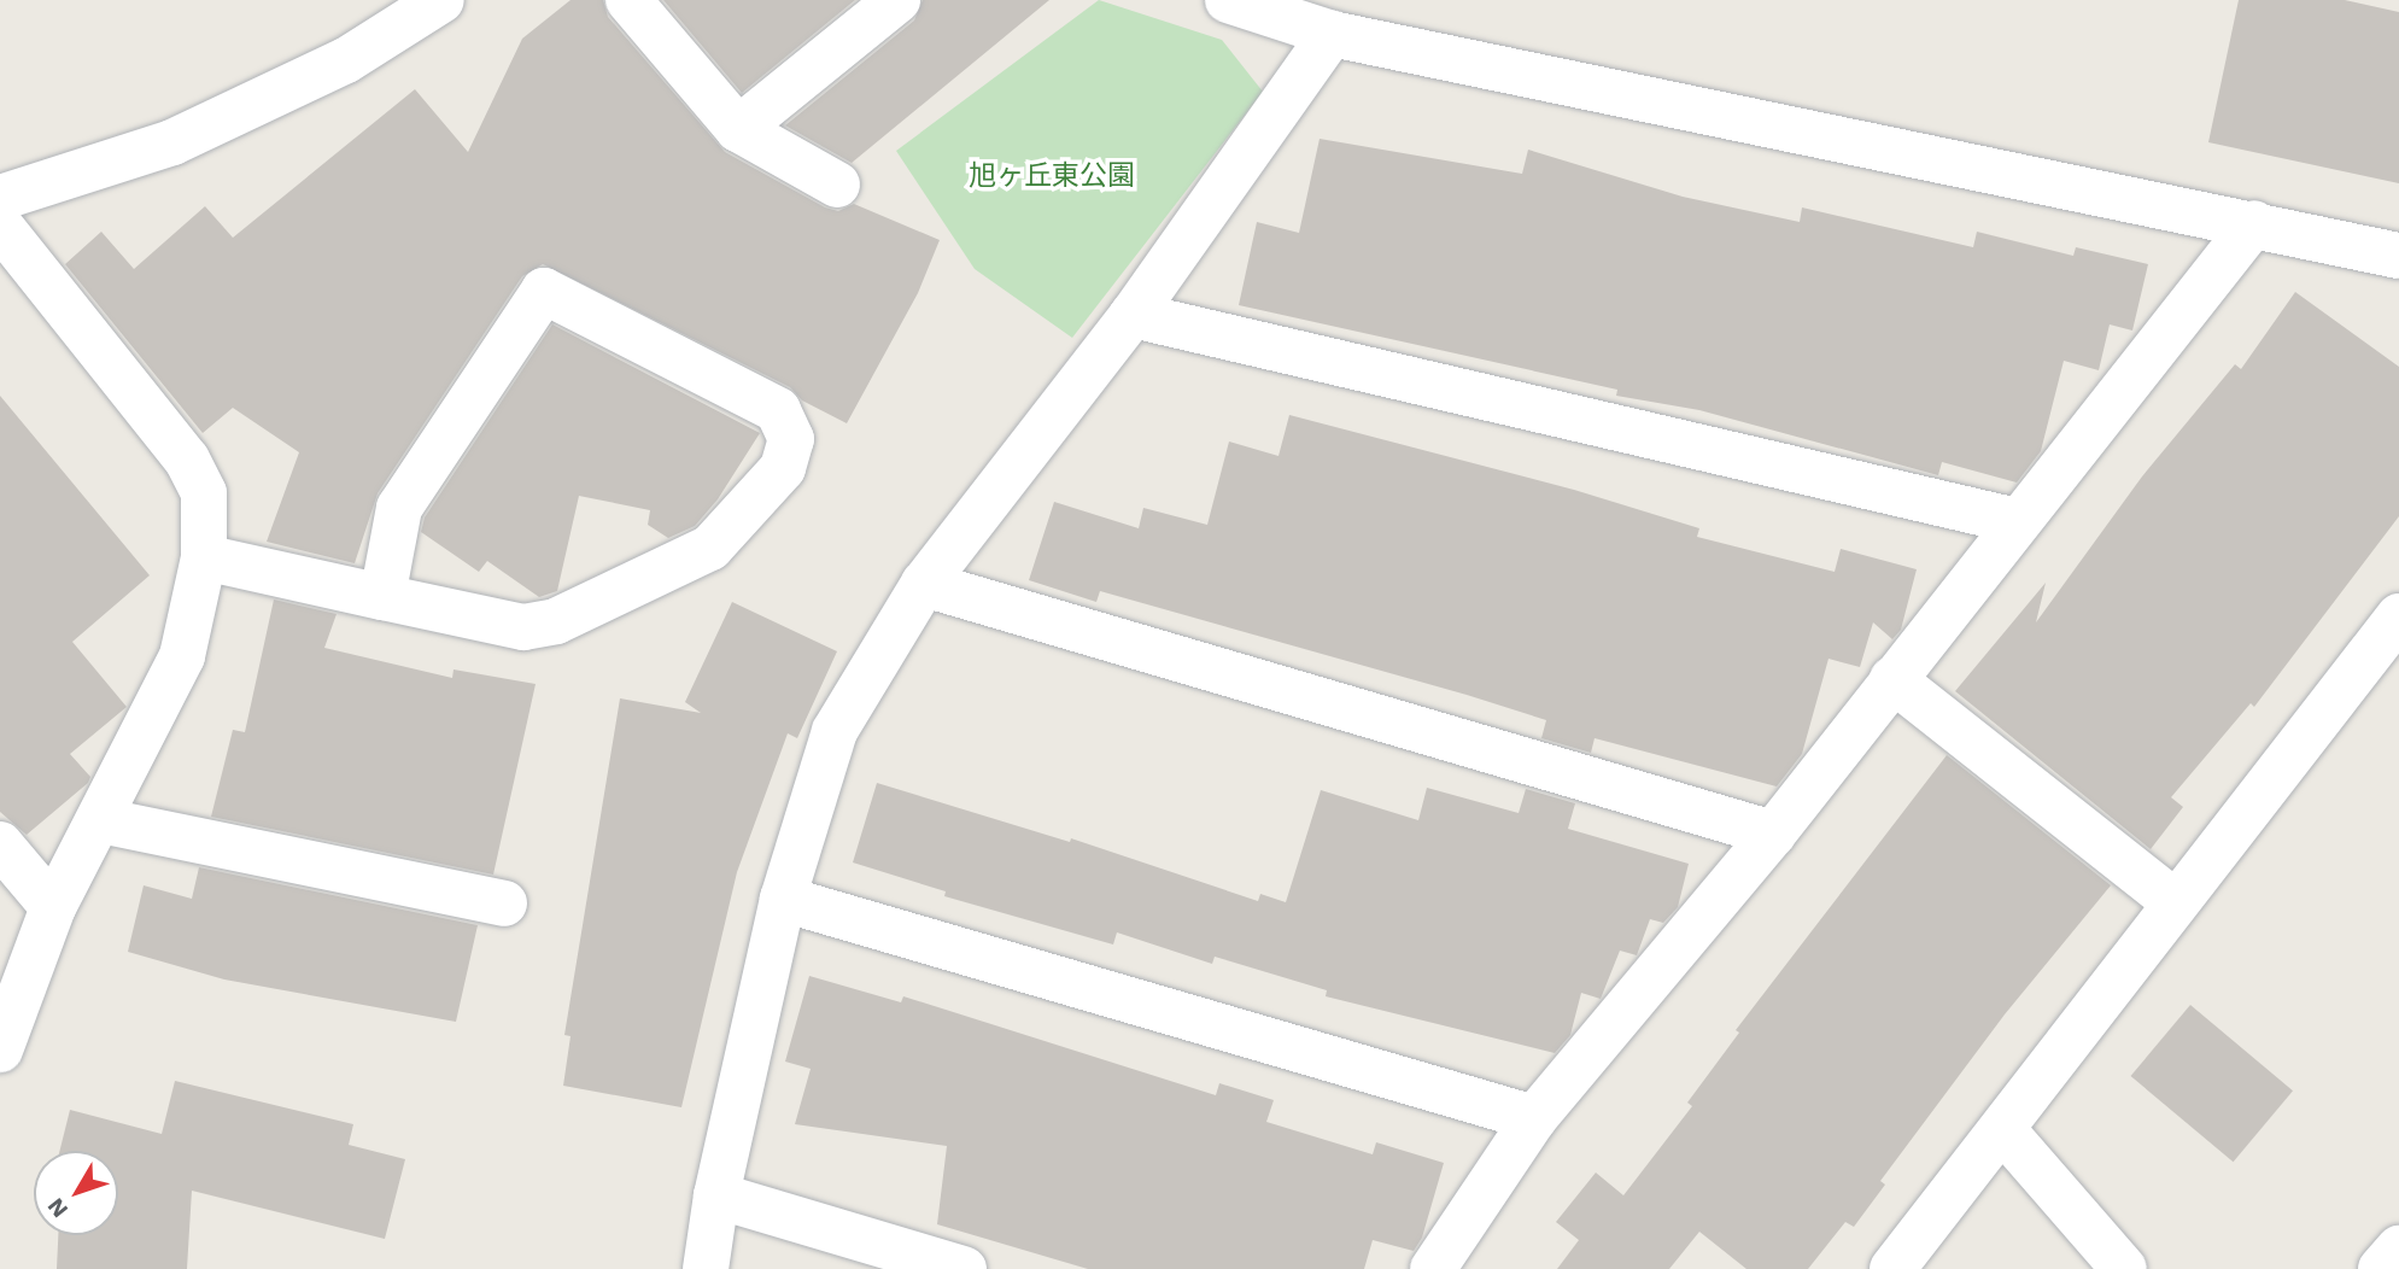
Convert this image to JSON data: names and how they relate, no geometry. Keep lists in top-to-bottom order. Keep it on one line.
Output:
{"parks":["旭ヶ丘東公園"],"north":"bottom left"}
